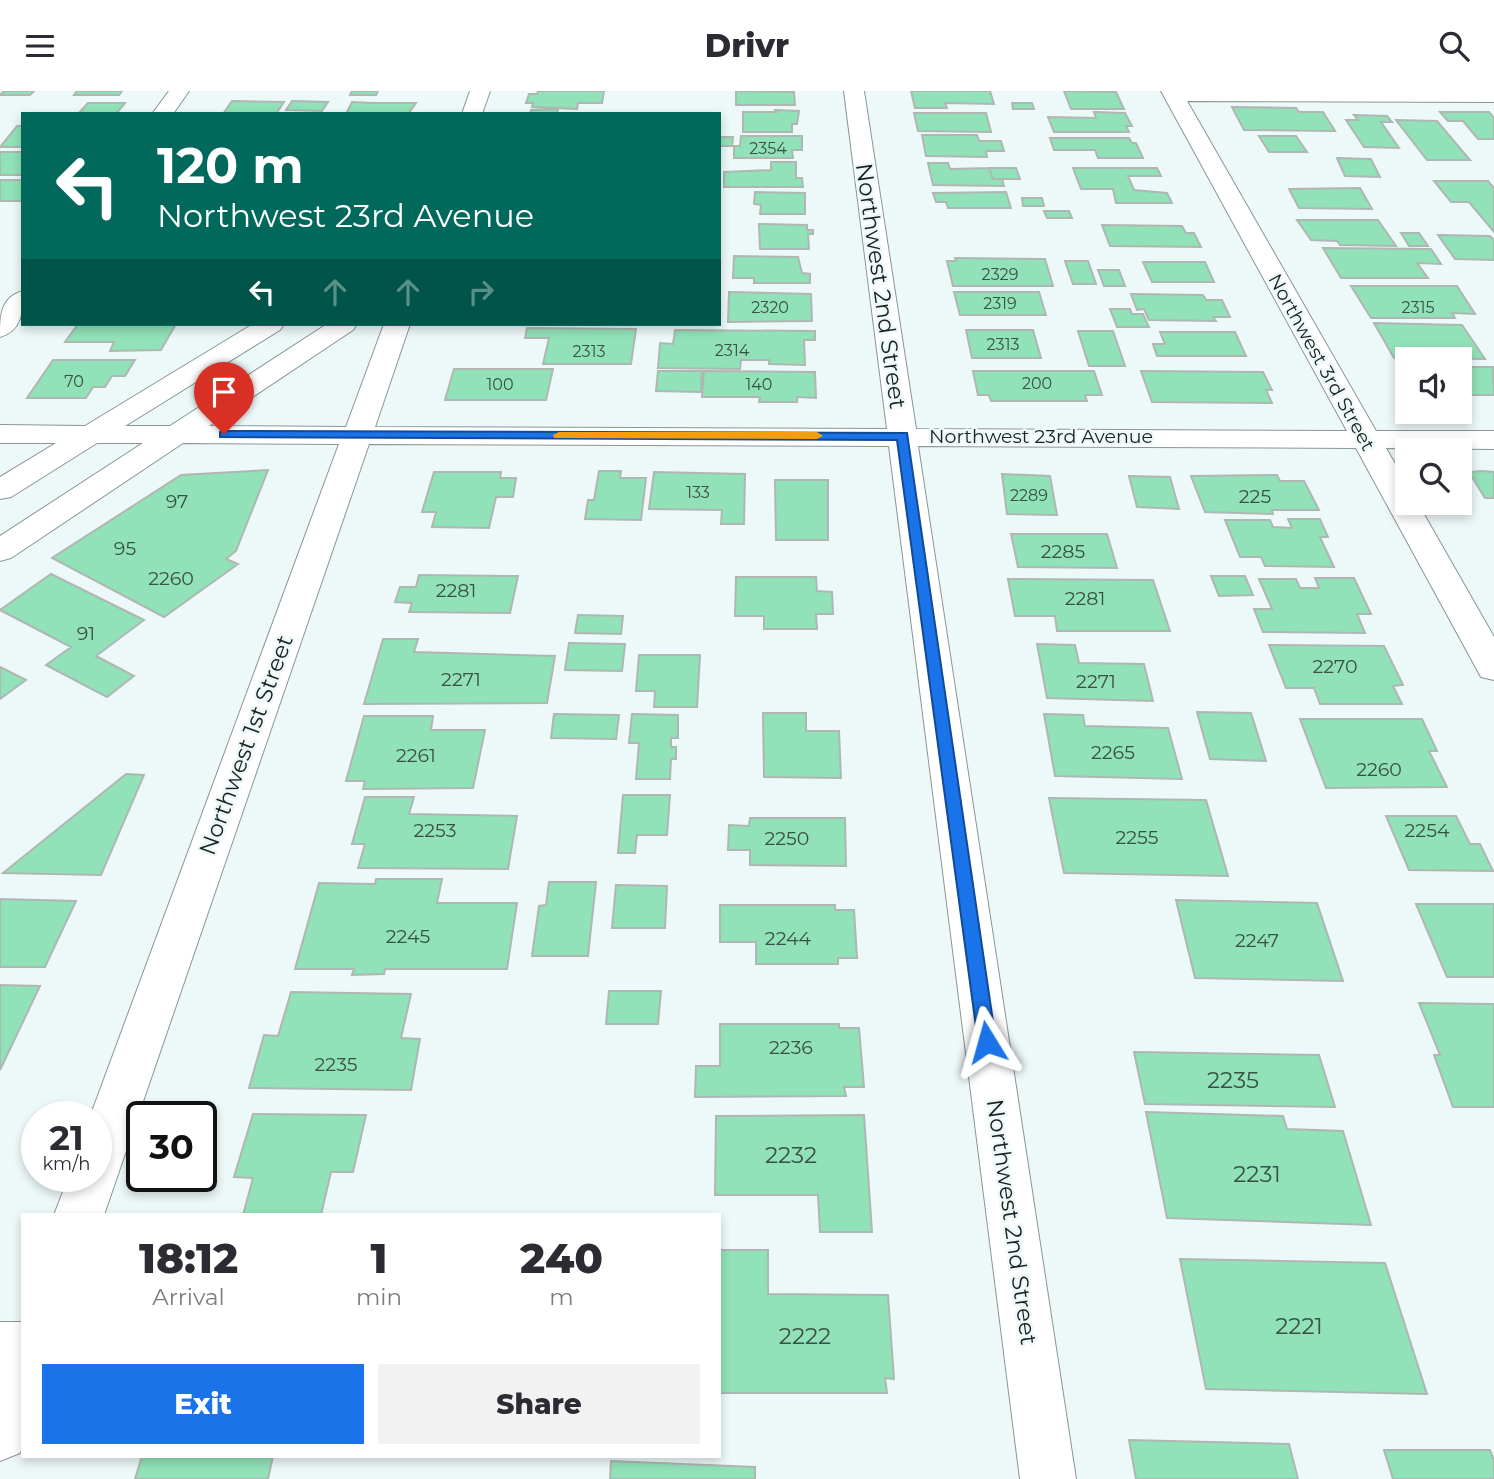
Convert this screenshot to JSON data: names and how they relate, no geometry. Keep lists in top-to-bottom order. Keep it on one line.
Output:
{"streets":{"street":["Northwest 2nd Street","Northwest 3rd Street","Northwest 23rd Avenue","Northwest 1st Street"]},"crossings":[["Northwest 2nd Street","Northwest 23rd Avenue"],["Northwest 3rd Street","Northwest 23rd Avenue"],["Northwest 23rd Avenue","Northwest 1st Street"]],"house_numbers":["2354","2329","2319","2320","2315","2313","2314","2313","70","200","100","140","133","2289","225","97","95","2285","2260","2281","2281","91","2270","2271","2271","2265","2261","2260","2253","2254","2255","2250","2245","2244","2247","2236","2235","2235","2232","2231","2221","2222"],"page":{"header":"Drivr","turn":["120 m","Northwest 23rd Avenue"],"speed":"21 km/h","limit":"30","eta":["18:12","Arrival","1","min","240","m"],"buttons":["Exit","Share"]}}
